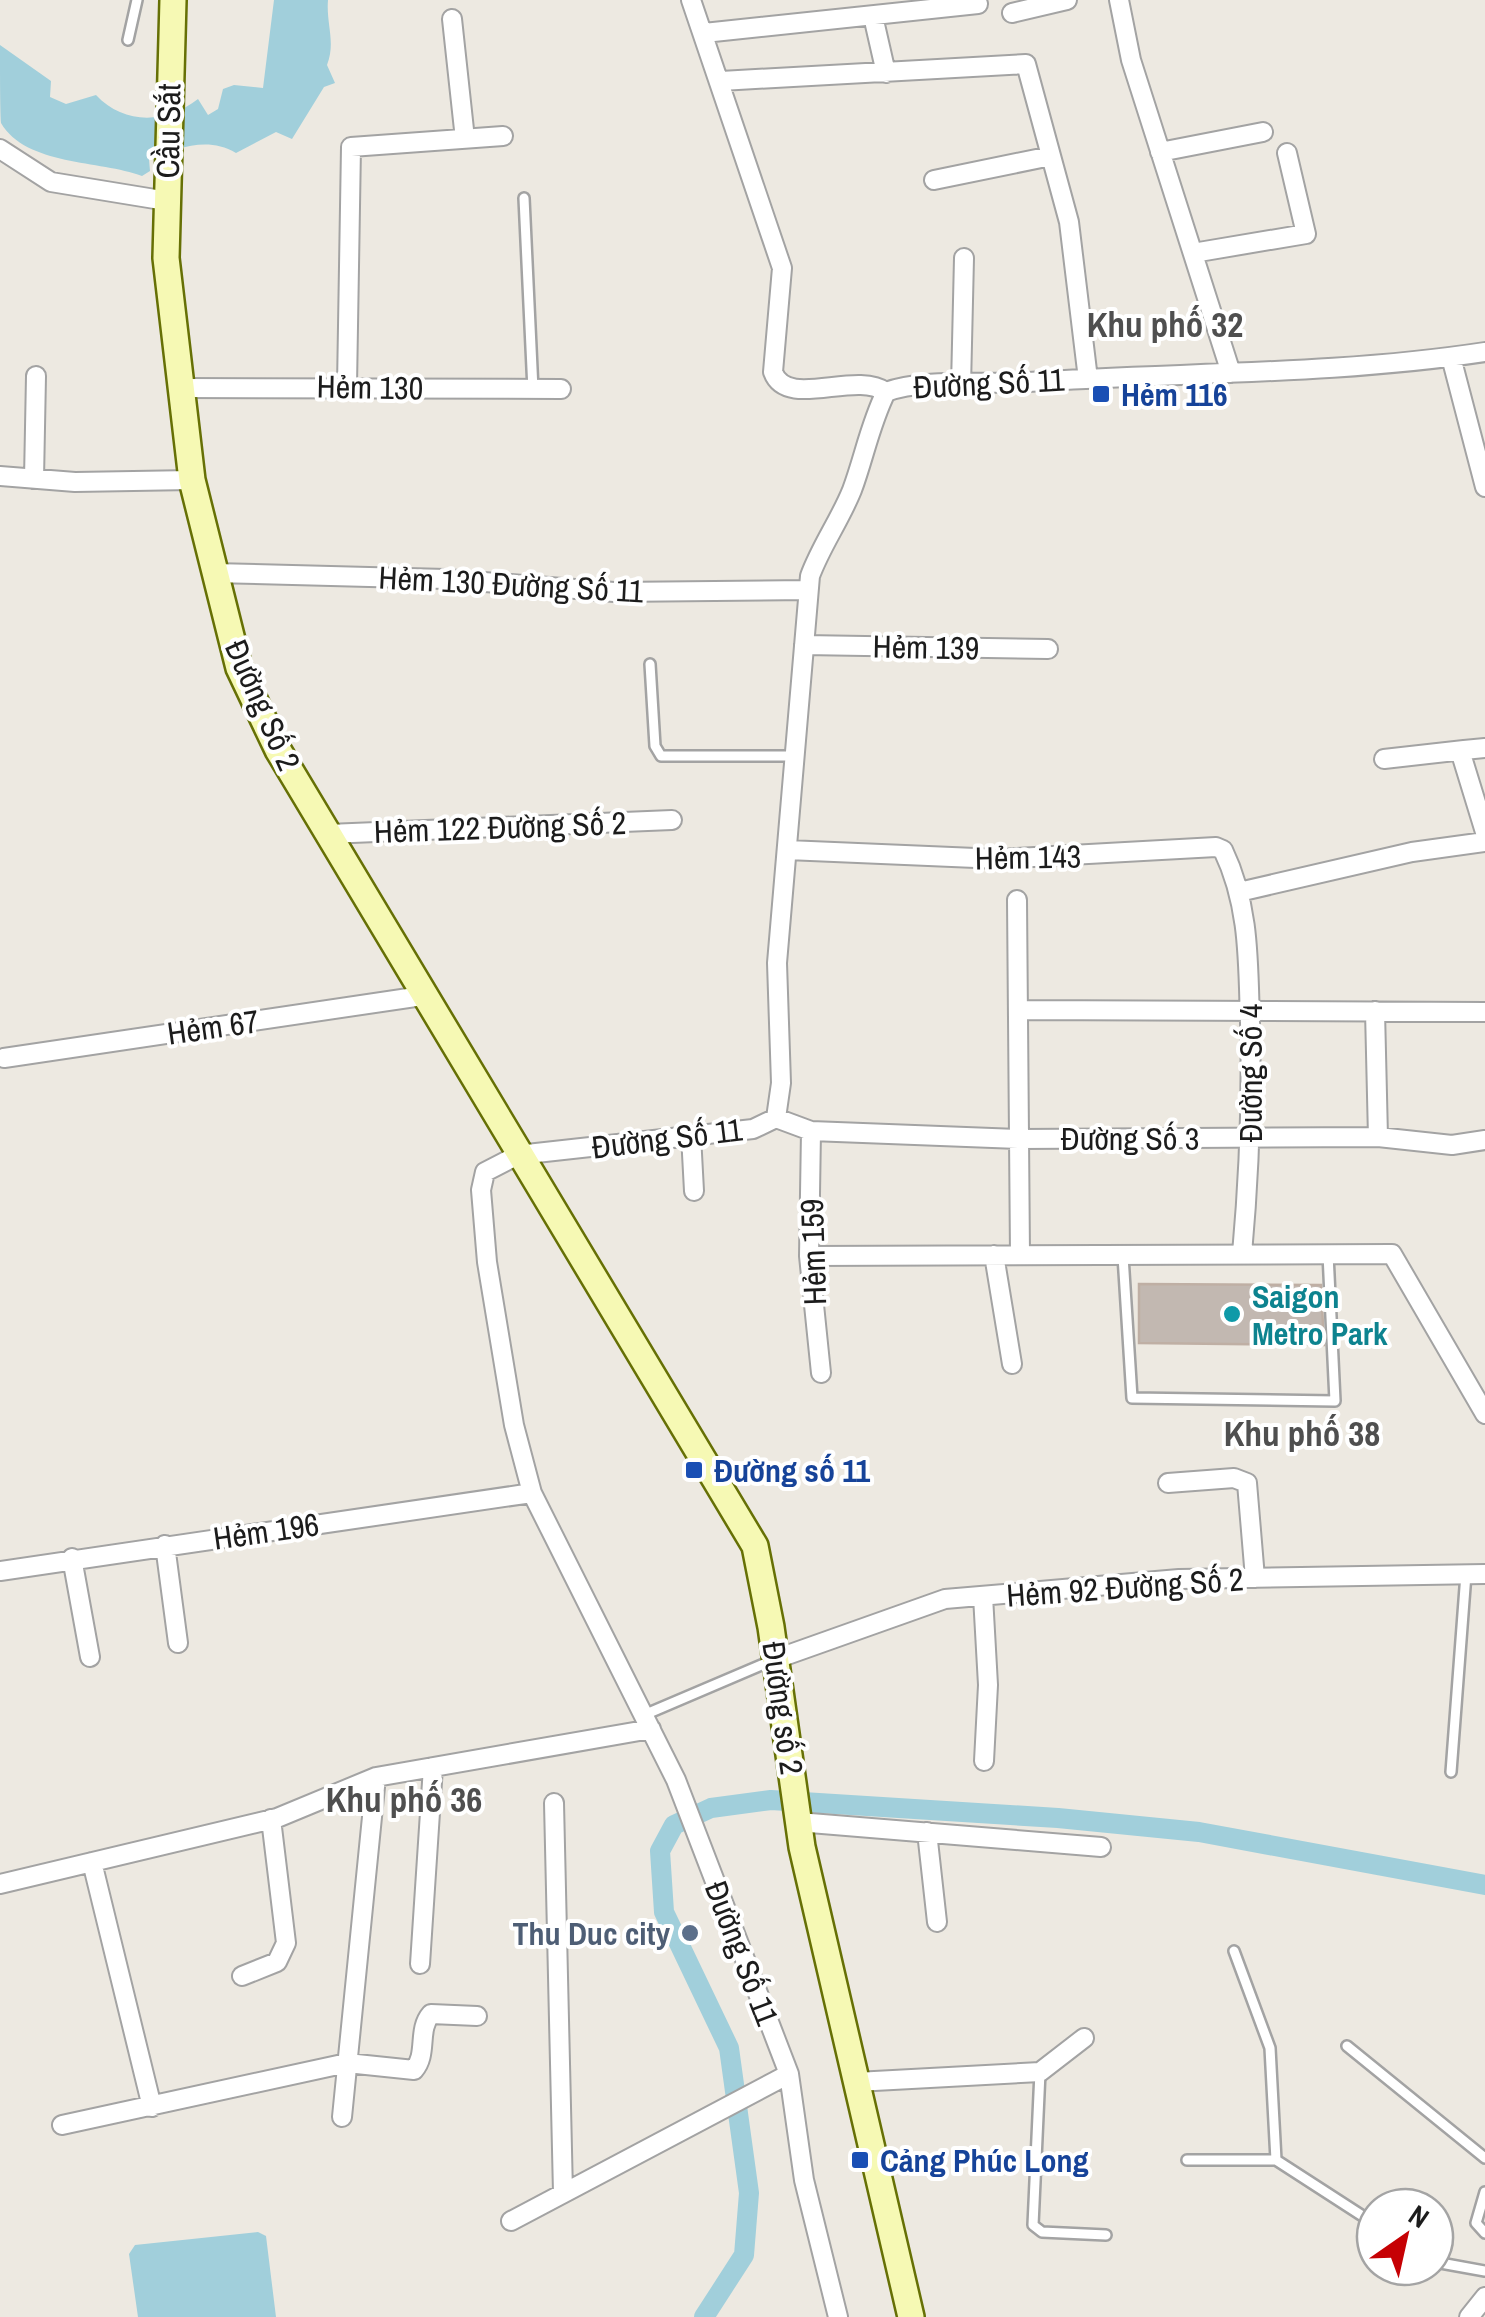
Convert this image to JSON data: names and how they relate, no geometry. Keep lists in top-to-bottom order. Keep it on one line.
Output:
{"streets":{"street":["Cầu Sắt","Đường Số 11","Hẻm 130","Hẻm 130 Đường Số 11","Hẻm 139","Đường Số 2","Hẻm 122 Đường Số 2","Hẻm 143","Hẻm 67","Đường Số 4","Đường Số 3","Hẻm 159","Hẻm 196","Hẻm 92 Đường Số 2","Đường số 2"]},"crossings":[["Cầu Sắt","Đường Số 2"],["Đường Số 11","Hẻm 130 Đường Số 11"],["Đường Số 11","Hẻm 139"],["Đường Số 11","Đường Số 2"],["Đường Số 11","Hẻm 143"],["Đường Số 11","Đường Số 3"],["Đường Số 11","Hẻm 196"],["Đường Số 11","Đường số 2"],["Hẻm 130","Đường Số 2"],["Hẻm 130 Đường Số 11","Đường Số 2"],["Đường Số 2","Hẻm 122 Đường Số 2"],["Đường Số 2","Hẻm 67"],["Đường Số 2","Đường số 2"],["Hẻm 143","Đường Số 4"],["Đường Số 4","Đường Số 3"],["Đường Số 3","Hẻm 159"],["Hẻm 92 Đường Số 2","Đường số 2"]],"districts":["Khu phố 32","Khu phố 38","Khu phố 36"],"places":{"transit":["Hẻm 116","Đường số 11","Cảng Phúc Long"],"other":["Saigon Metro Park","Thu Duc city"]},"north":"top right"}
